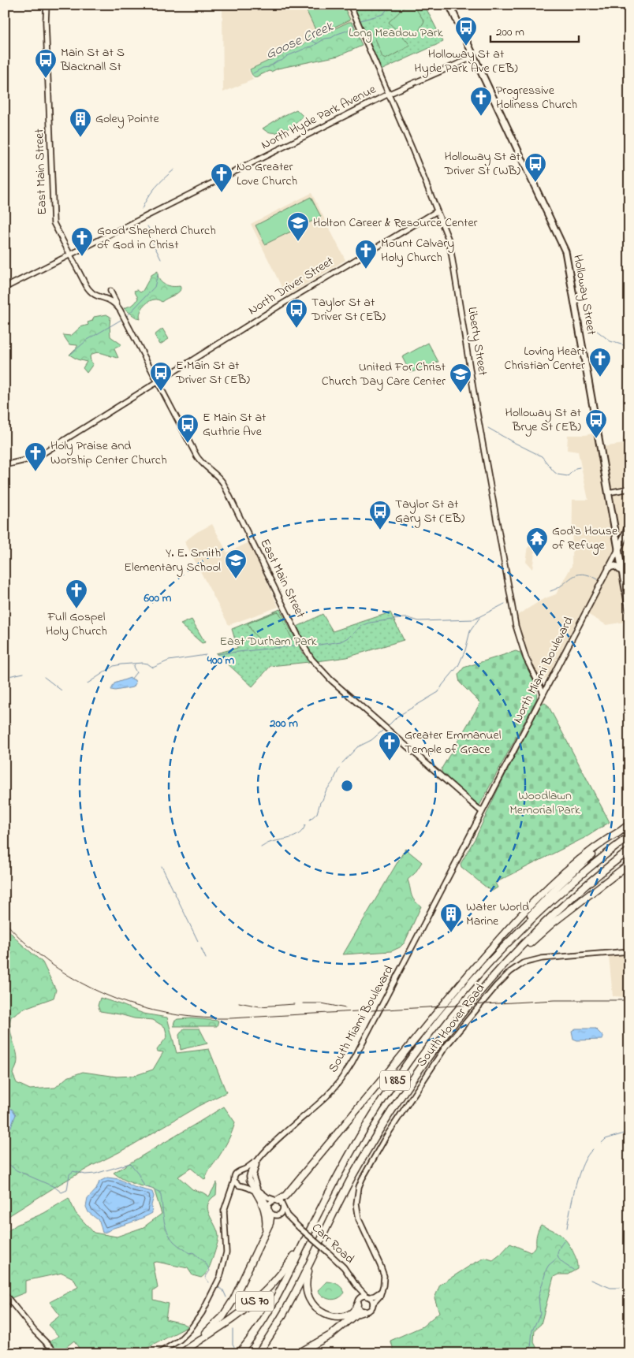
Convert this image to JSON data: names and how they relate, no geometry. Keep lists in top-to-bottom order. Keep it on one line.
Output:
{"streets":{"highway":["I 885","US 70"],"main road":["Holloway Street","North Miami Boulevard"],"street":["North Hyde Park Avenue","East Main Street","North Driver Street","Liberty Street","South Miami Boulevard","South Hoover Road","Carr Road"]},"crossings":[["North Hyde Park Avenue","East Main Street"],["North Hyde Park Avenue","Holloway Street"],["North Hyde Park Avenue","Liberty Street"],["East Main Street","North Driver Street"],["East Main Street","North Miami Boulevard"],["North Driver Street","Liberty Street"],["Holloway Street","North Miami Boulevard"],["Liberty Street","North Miami Boulevard"],["North Miami Boulevard","South Miami Boulevard"],["I 885","US 70"]],"water":["Goose Creek"],"parks":["Long Meadow Park","East Durham Park","Woodlawn Memorial Park"],"places":{"bus stop":["Holloway St at Hyde Park Ave (EB)","Main St at S Blacknall St","Holloway St at Driver St (WB)","Taylor St at Driver St (EB)","E Main St at Driver St (EB)","Holloway St at Brye St (EB)","E Main St at Guthrie Ave","Taylor St at Gary St (EB)"],"church":["Progressive Holiness Church","No Greater Love Church","Good Shepherd Church of God in Christ","Mount Calvary Holy Church","Loving Heart Christian Center","Holy Praise and Worship Center Church","Full Gospel Holy Church","Greater Emmanuel Temple of Grace"],"building":["Goley Pointe","Water World Marine"],"school or university":["Holton Career & Resource Center","United For Christ Church Day Care Center","Y. E. Smith Elementary School"],"temple":["God's House of Refuge"]},"scale_bar":"200 m","rings":["600 m","400 m","200 m"]}
